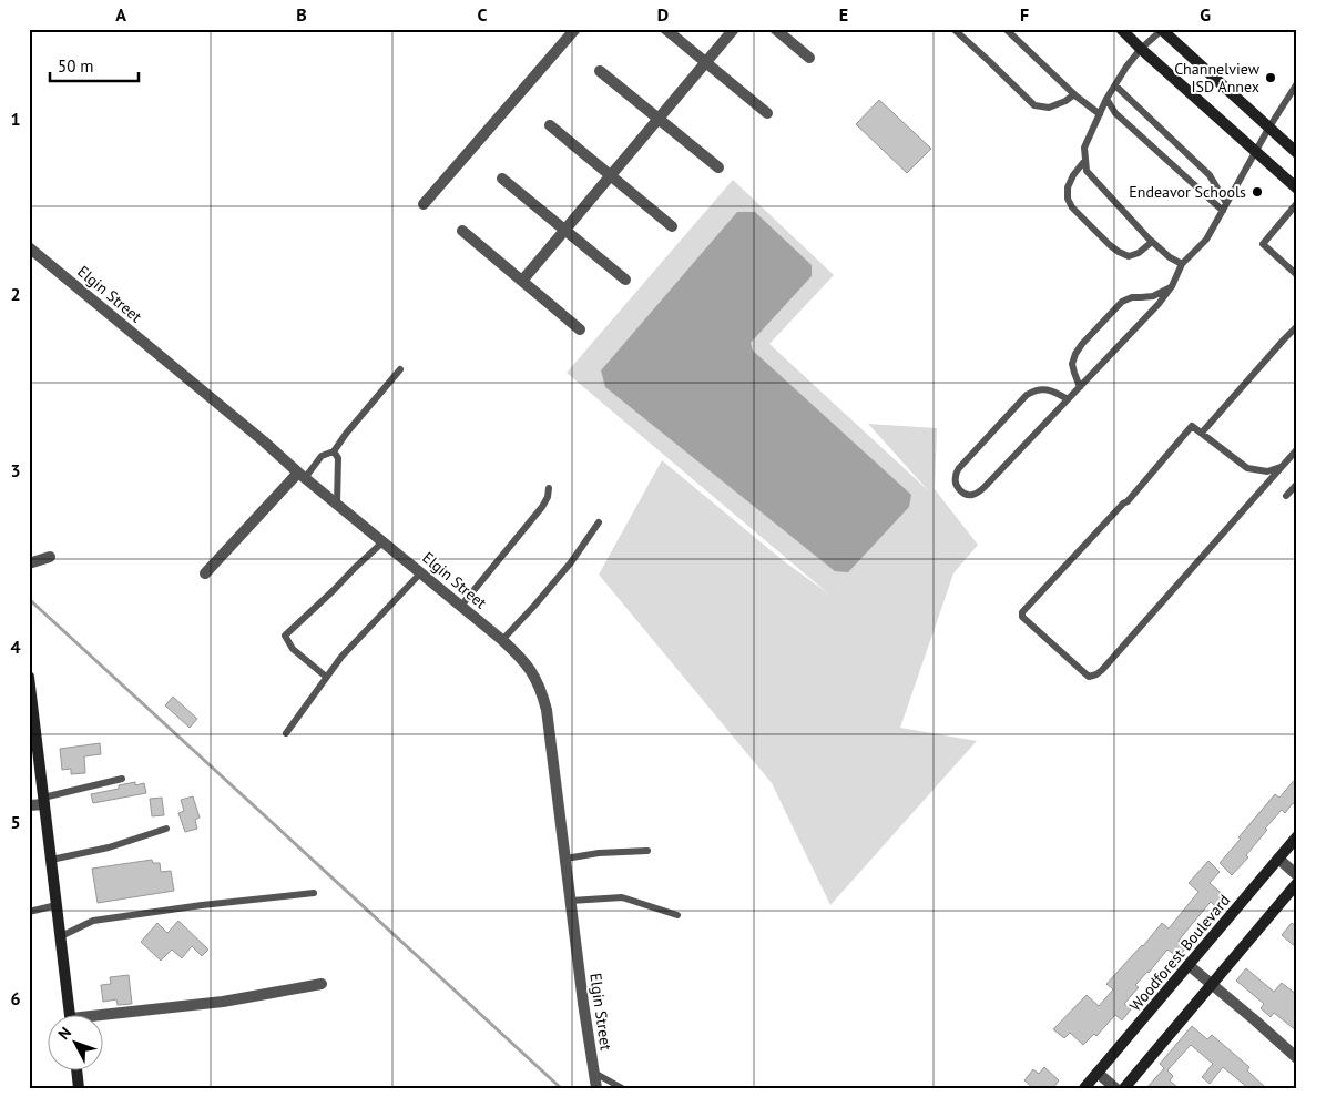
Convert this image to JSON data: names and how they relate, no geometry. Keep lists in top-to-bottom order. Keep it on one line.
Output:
{"streets":{"main road":["Woodforest Boulevard"],"street":["Elgin Street"]},"places":["Channelview ISD Annex","Endeavor Schools"],"scale_bar":"50 m","north":"top left","grid":{"columns":["A","B","C","D","E","F","G"],"rows":["1","2","3","4","5","6"]}}
